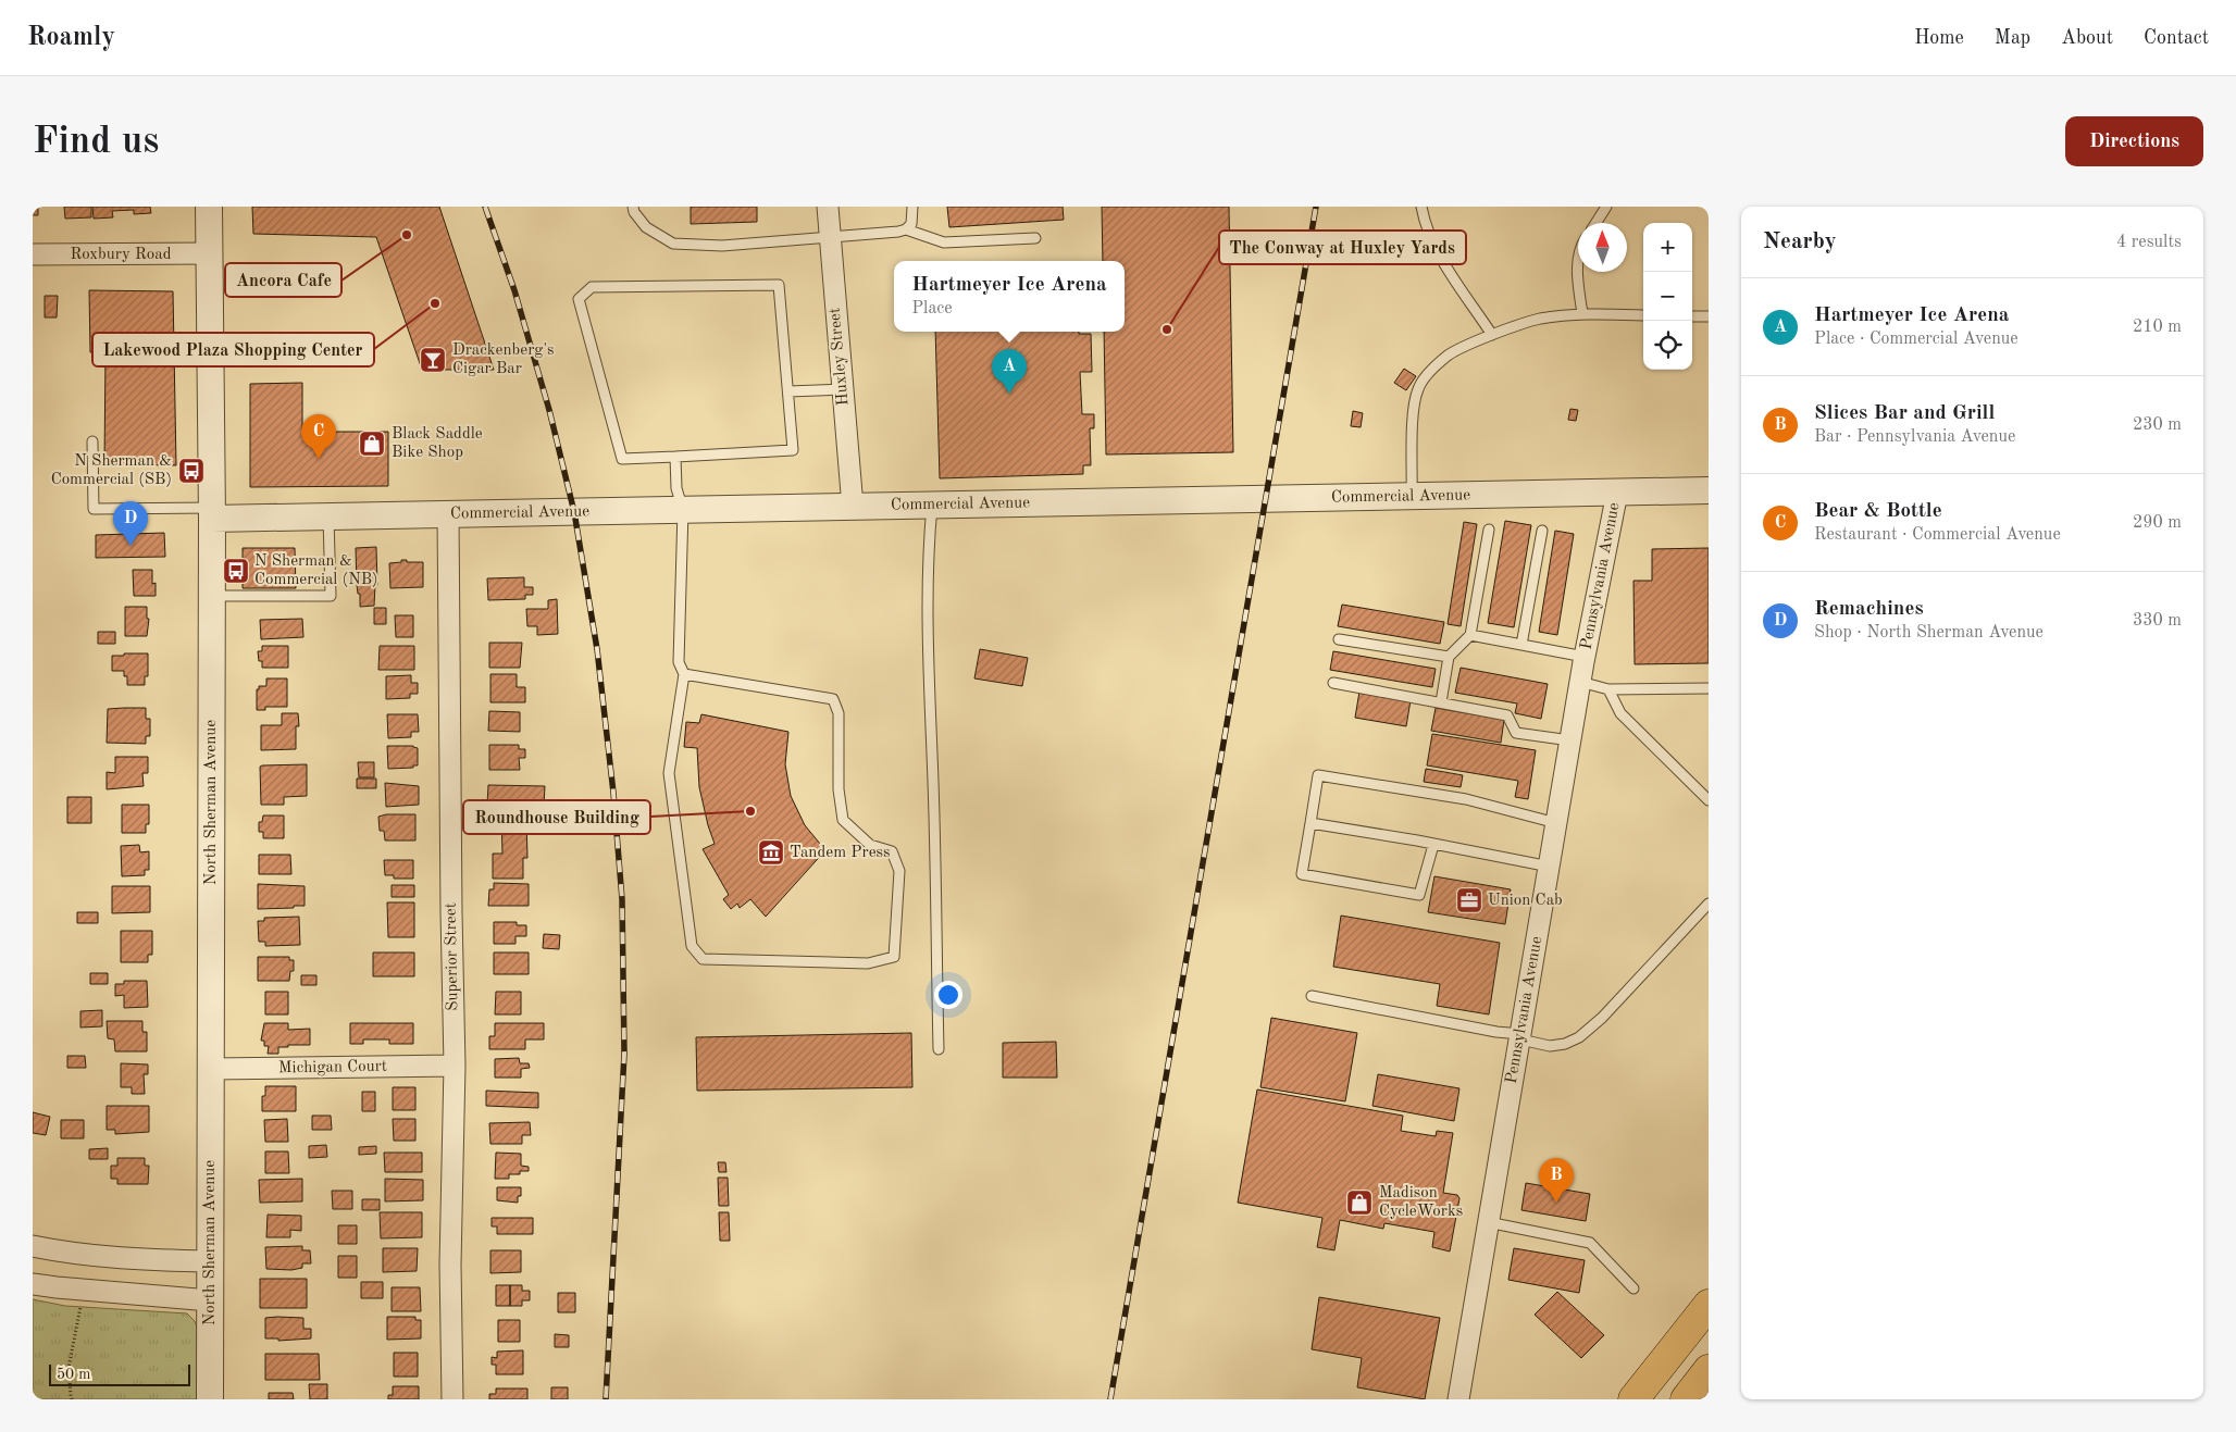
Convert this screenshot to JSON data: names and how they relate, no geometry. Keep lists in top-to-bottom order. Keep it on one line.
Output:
{"streets":{"street":["Roxbury Road","Huxley Street","Commercial Avenue","Pennsylvania Avenue","North Sherman Avenue","Superior Street","Michigan Court"]},"crossings":[["Roxbury Road","North Sherman Avenue"],["Huxley Street","Commercial Avenue"],["Commercial Avenue","Pennsylvania Avenue"],["Commercial Avenue","North Sherman Avenue"],["Commercial Avenue","Superior Street"],["North Sherman Avenue","Michigan Court"],["Superior Street","Michigan Court"]],"places":{"other":["Ancora Cafe","Lakewood Plaza Shopping Center","The Conway at Huxley Yards","Roundhouse Building"],"bar":["Drackenberg's Cigar Bar"],"shop":["Black Saddle Bike Shop","Madison CycleWorks"],"bus stop":["N Sherman & Commercial (SB)","N Sherman & Commercial (NB)"],"museum":["Tandem Press"],"office":["Union Cab"]},"scale_bar":"50 m","north":"top","page":{"header":"Roamly","nav":["Home","Map","About","Contact"],"buttons":"Directions","title":"Find us","heading":["Nearby","4 results"],"map_buttons":["+","−"],"popup":["Hartmeyer Ice Arena","Place"],"list":[{"mark":"A","name":"Hartmeyer Ice Arena","note":"Place · Commercial Avenue","value":"210 m"},{"mark":"B","name":"Slices Bar and Grill","note":"Bar · Pennsylvania Avenue","value":"230 m"},{"mark":"C","name":"Bear & Bottle","note":"Restaurant · Commercial Avenue","value":"290 m"},{"mark":"D","name":"Remachines","note":"Shop · North Sherman Avenue","value":"330 m"}],"pins":["A","C","D","B"],"scale":"50 m"}}
